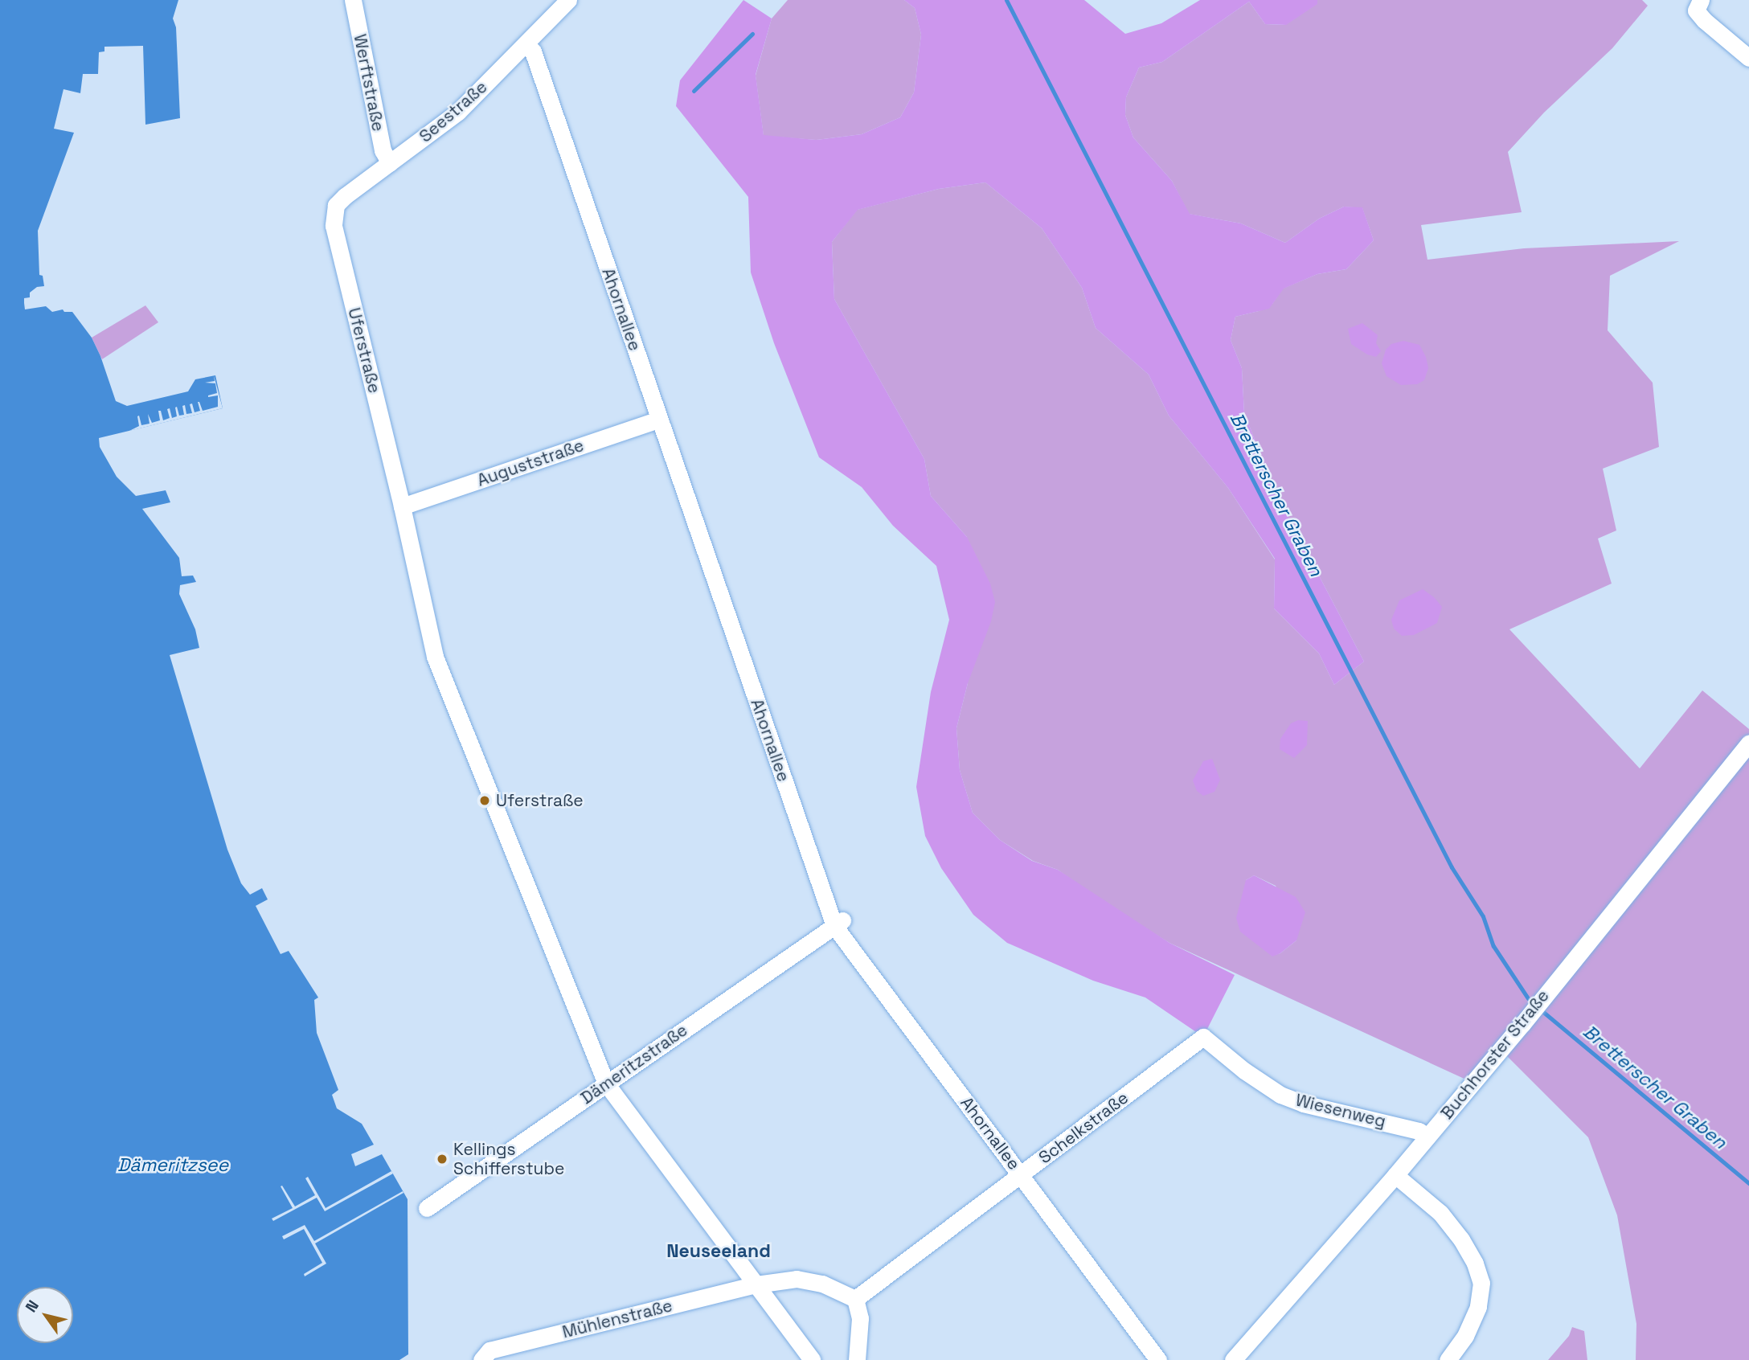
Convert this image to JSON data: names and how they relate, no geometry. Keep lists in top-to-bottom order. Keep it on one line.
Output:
{"streets":{"street":["Werftstraße","Seestraße","Ahornallee","Uferstraße","Auguststraße","Buchhorster Straße","Dämeritzstraße","Wiesenweg","Schelkstraße","Mühlenstraße"]},"crossings":[["Werftstraße","Seestraße"],["Seestraße","Ahornallee"],["Seestraße","Uferstraße"],["Ahornallee","Auguststraße"],["Ahornallee","Dämeritzstraße"],["Ahornallee","Schelkstraße"],["Uferstraße","Auguststraße"],["Uferstraße","Dämeritzstraße"],["Uferstraße","Mühlenstraße"],["Buchhorster Straße","Wiesenweg"],["Wiesenweg","Schelkstraße"]],"districts":["Neuseeland"],"water":["Bretterscher Graben","Dämeritzsee"],"places":["Uferstraße","Kellings Schifferstube"],"north":"top left"}
